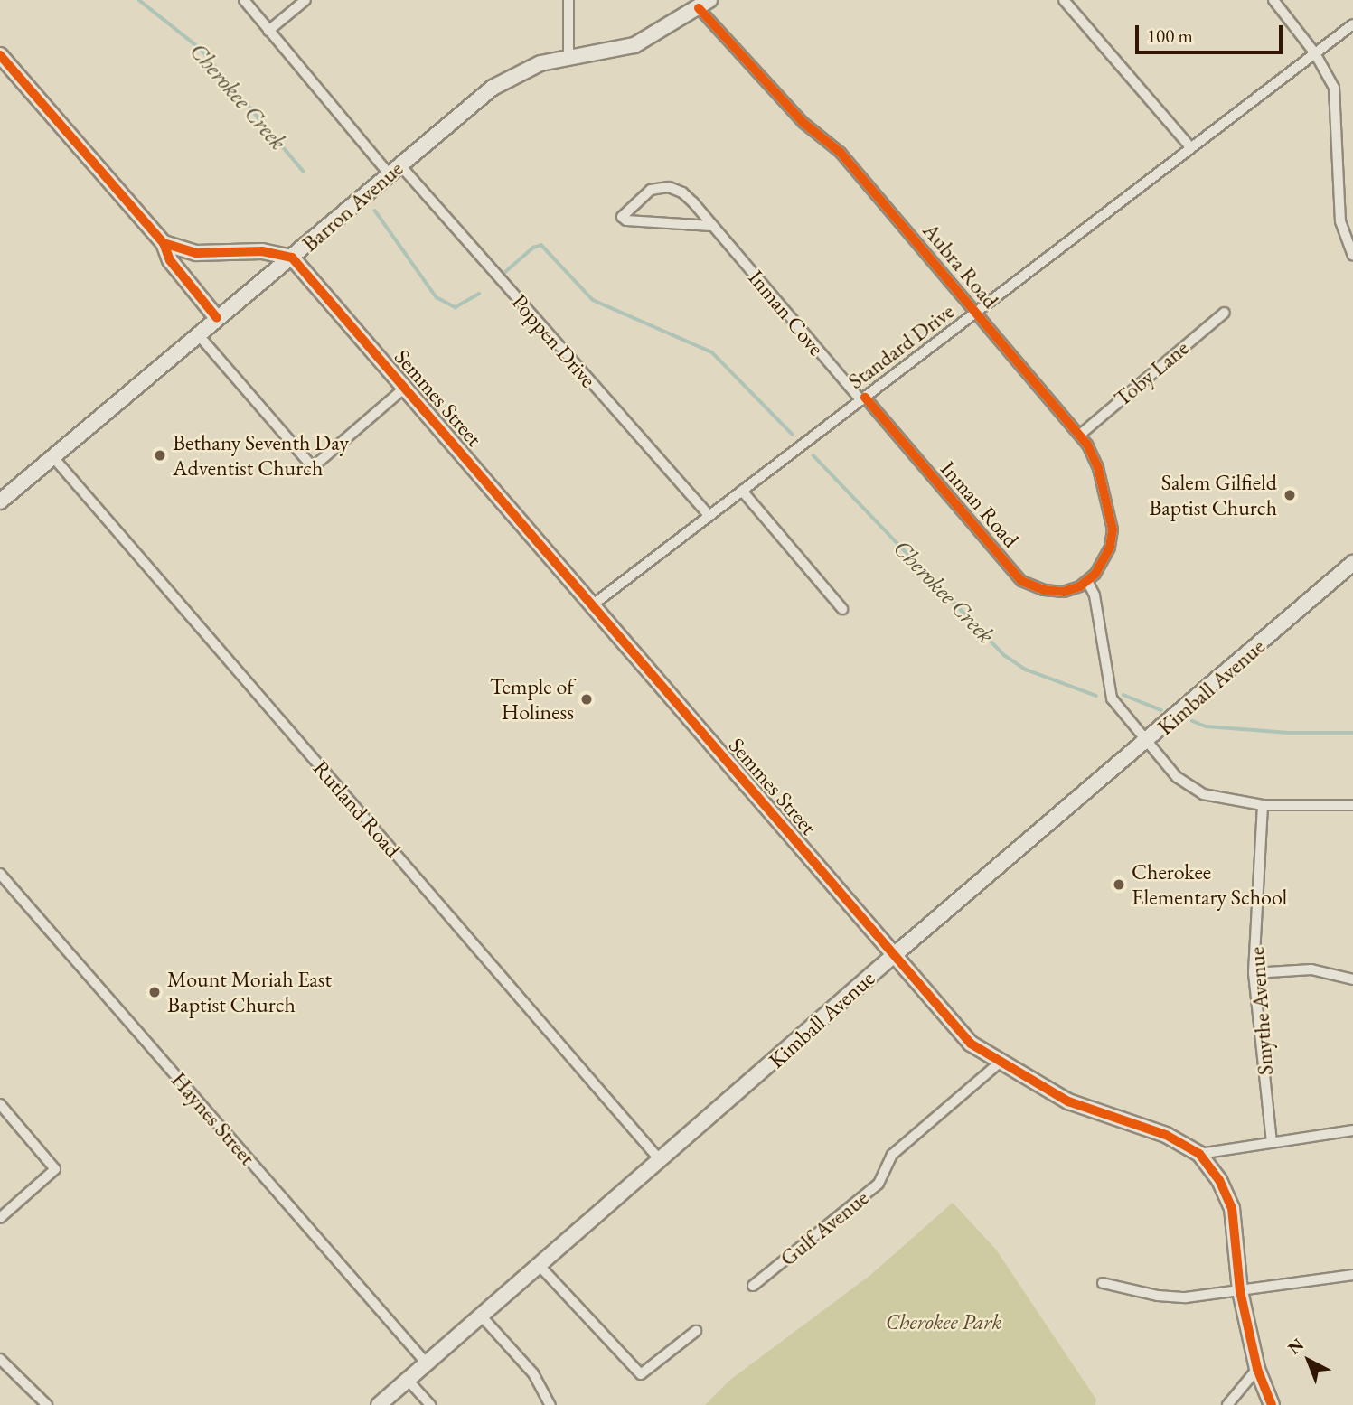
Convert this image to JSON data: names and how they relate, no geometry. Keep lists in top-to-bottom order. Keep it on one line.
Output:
{"streets":{"main road":["Barron Avenue","Semmes Street","Kimball Avenue"],"street":["Aubra Road","Inman Cove","Poppen Drive","Standard Drive","Toby Lane","Inman Road","Rutland Road","Smythe Avenue","Haynes Street","Gulf Avenue"]},"crossings":[["Barron Avenue","Aubra Road"],["Barron Avenue","Poppen Drive"],["Barron Avenue","Semmes Street"],["Barron Avenue","Rutland Road"],["Aubra Road","Standard Drive"],["Aubra Road","Toby Lane"],["Aubra Road","Inman Road"],["Inman Cove","Standard Drive"],["Inman Cove","Inman Road"],["Poppen Drive","Standard Drive"],["Standard Drive","Semmes Street"],["Standard Drive","Inman Road"],["Semmes Street","Kimball Avenue"],["Semmes Street","Gulf Avenue"],["Kimball Avenue","Rutland Road"],["Kimball Avenue","Haynes Street"]],"water":["Cherokee Creek"],"parks":["Cherokee Park"],"places":["Bethany Seventh Day Adventist Church","Salem Gilfield Baptist Church","Temple of Holiness","Cherokee Elementary School","Mount Moriah East Baptist Church"],"scale_bar":"100 m","north":"top left"}
